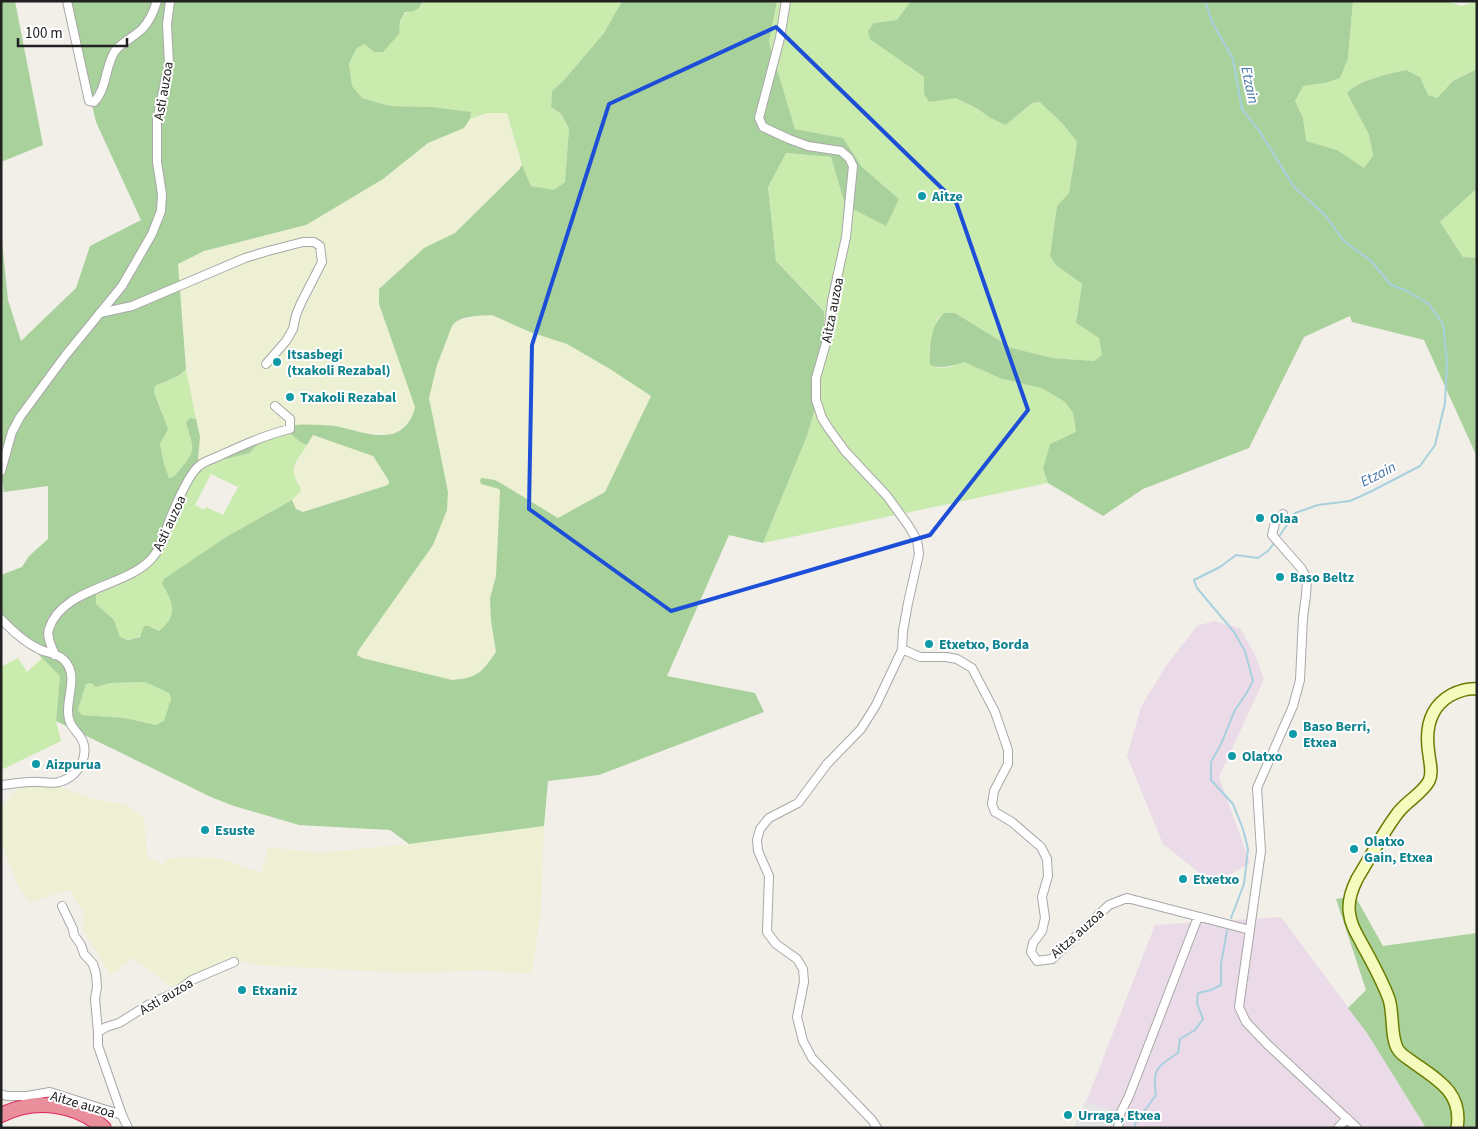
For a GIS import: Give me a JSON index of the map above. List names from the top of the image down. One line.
{"streets":{"street":["Asti auzoa","Aitza auzoa","Aitze auzoa"]},"water":["Etzain"],"places":["Aitze","Itsasbegi (txakoli Rezabal)","Txakoli Rezabal","Olaa","Baso Beltz","Etxetxo, Borda","Baso Berri, Etxea","Olatxo","Aizpurua","Esuste","Olatxo Gain, Etxea","Etxetxo","Etxaniz","Urraga, Etxea"],"scale_bar":"100 m"}
